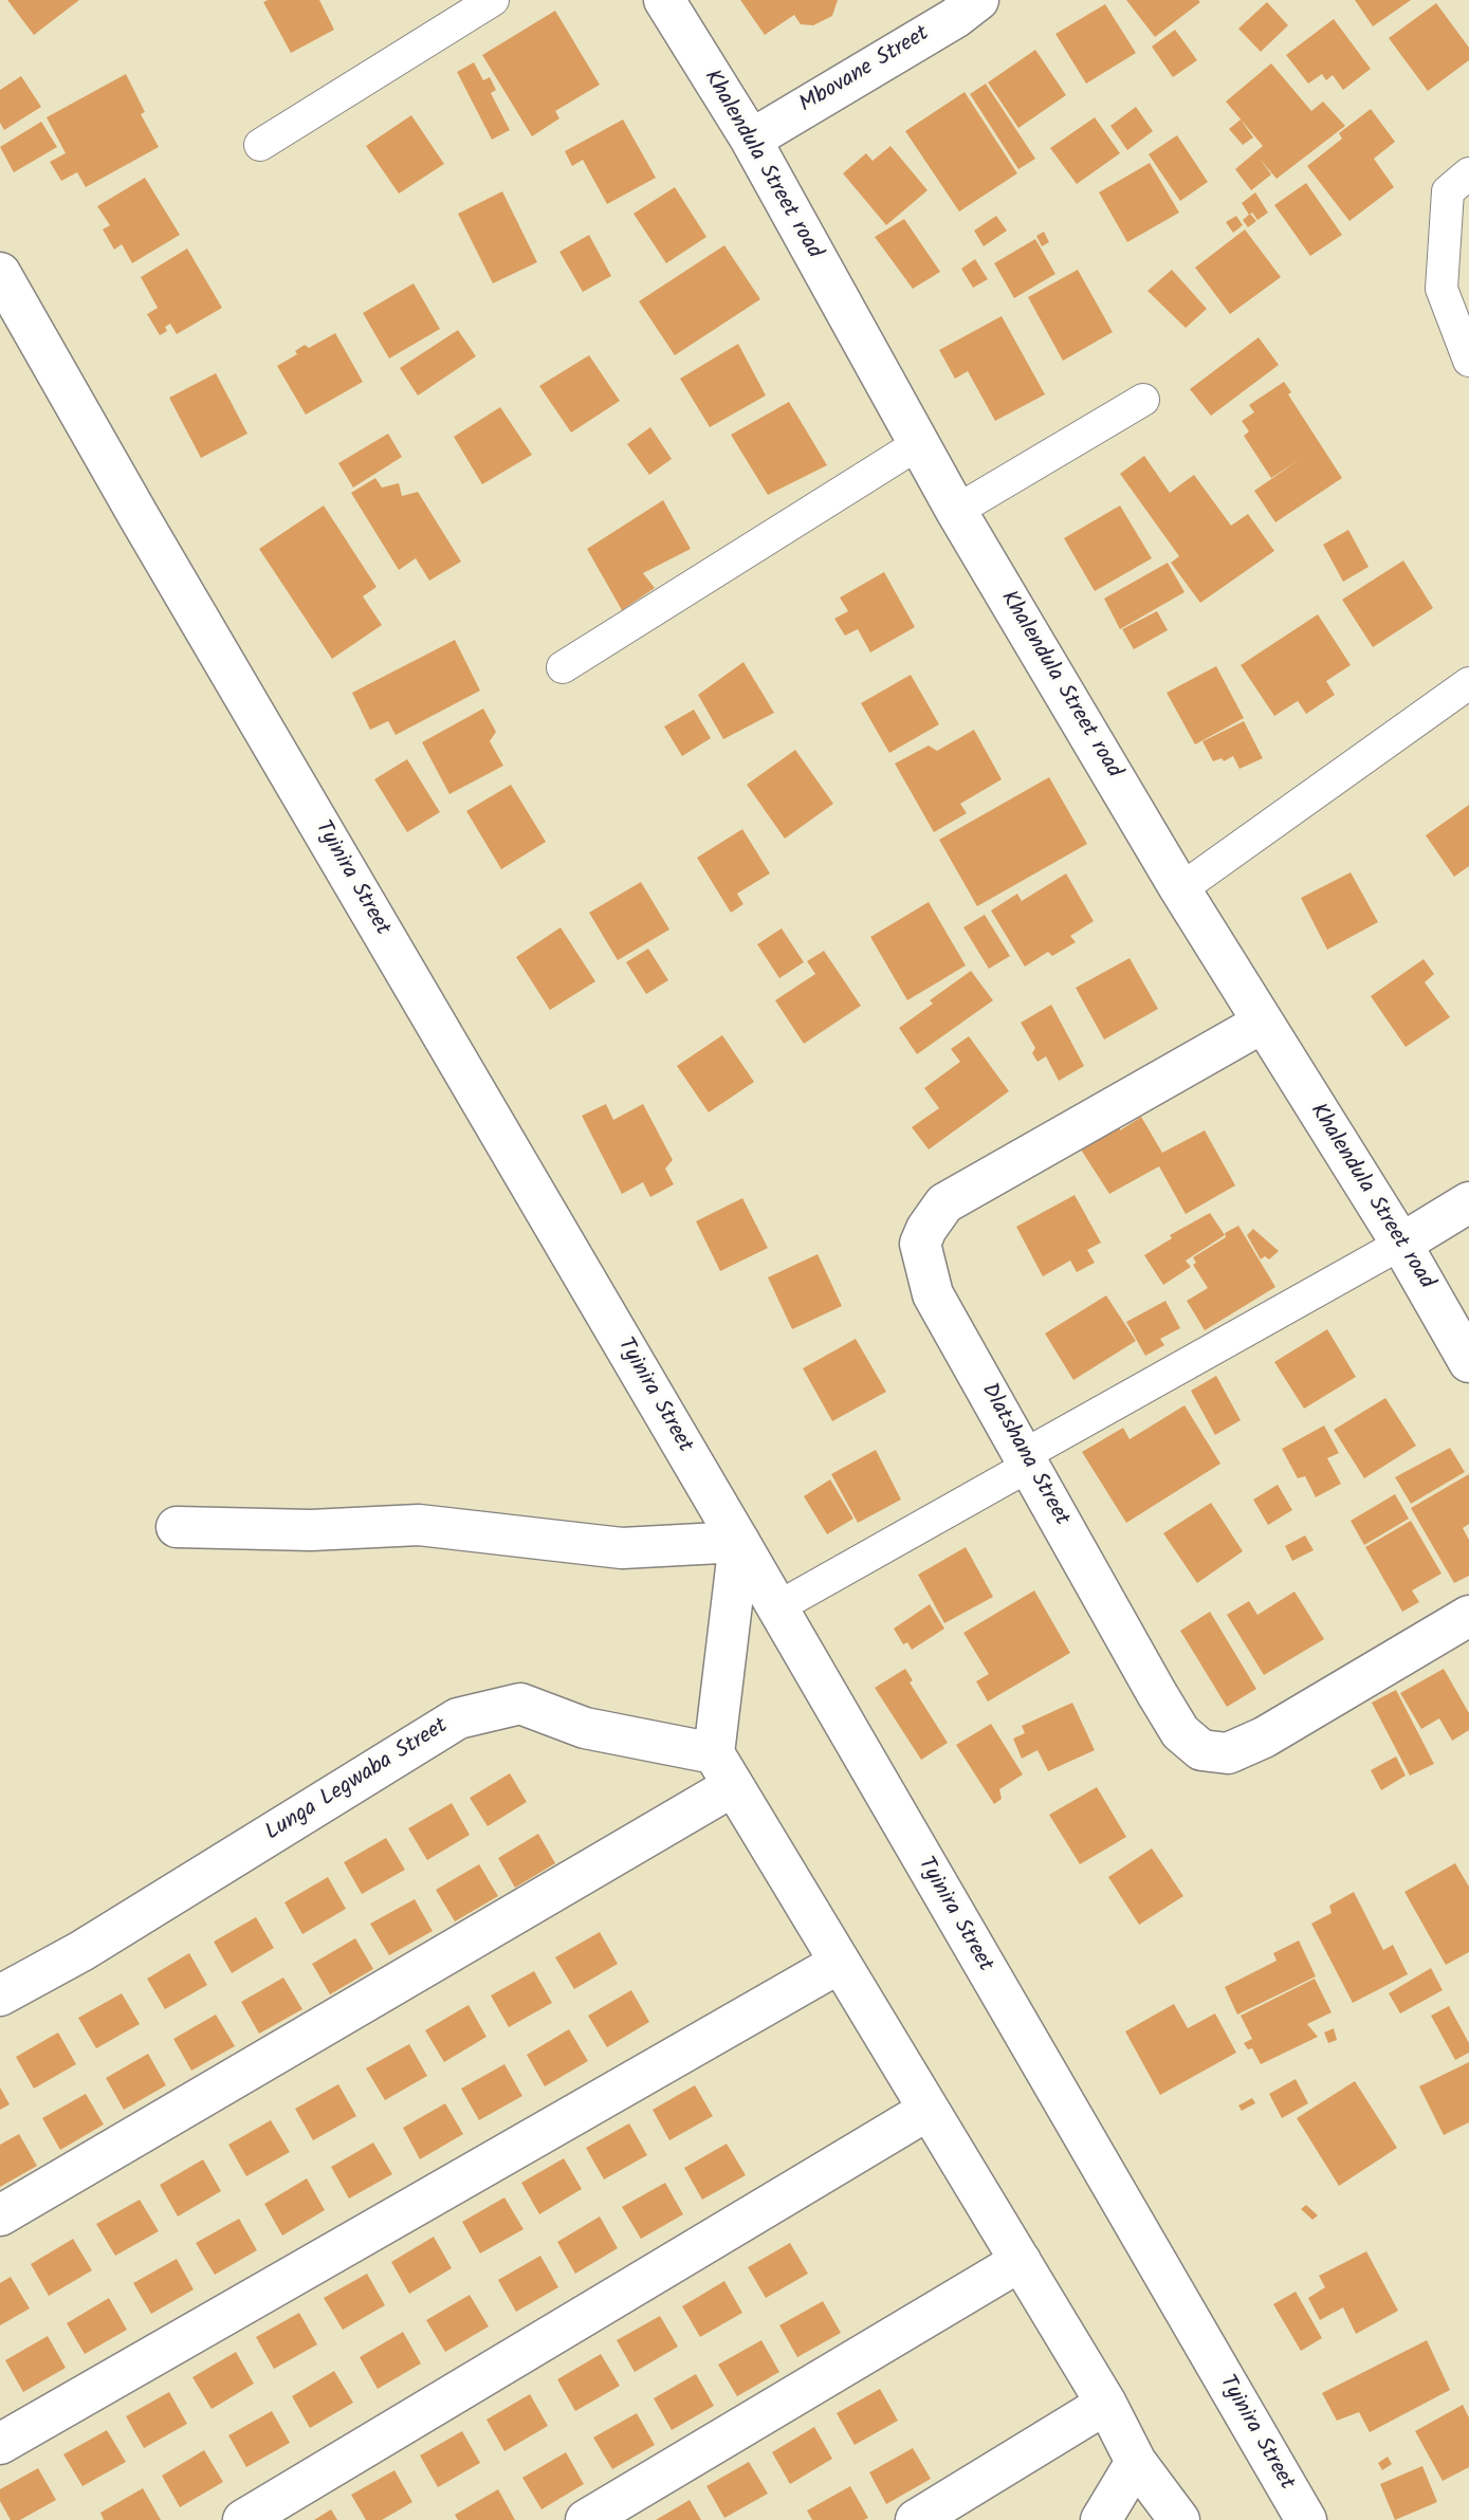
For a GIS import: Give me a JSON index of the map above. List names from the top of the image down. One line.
{"streets":{"street":["Mbovane Street","Khalendula Street road","Tyinira Street","Dlatshana Street","Lunga Legwaba Street"]},"crossings":[["Mbovane Street","Khalendula Street road"],["Khalendula Street road","Dlatshana Street"]]}
